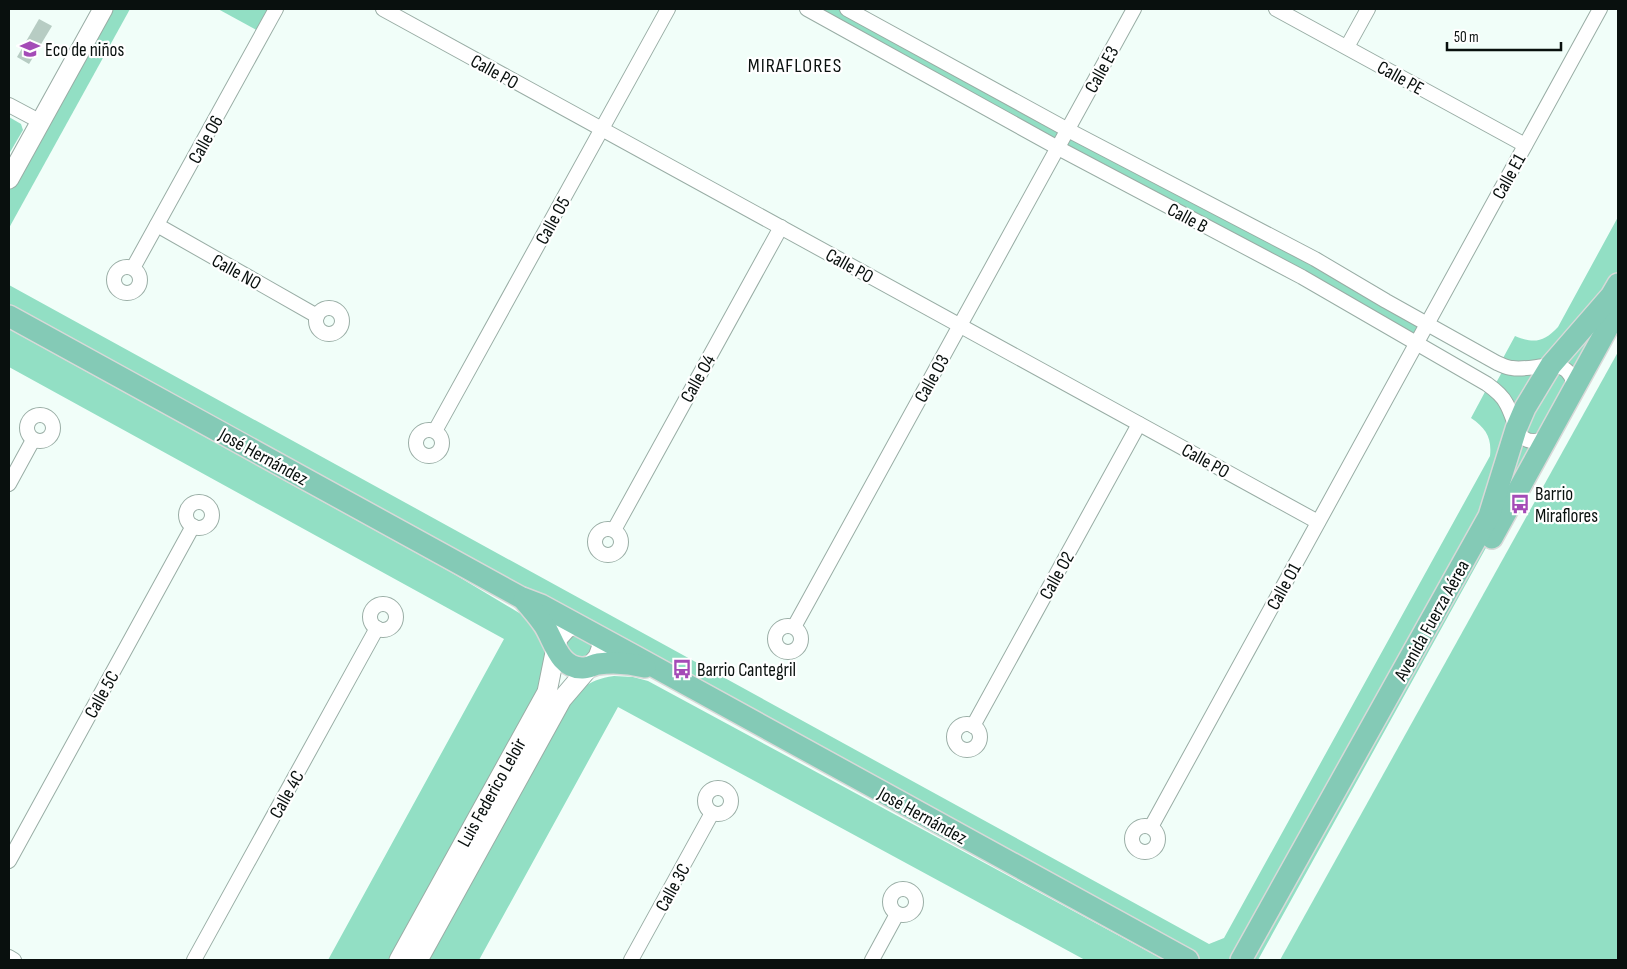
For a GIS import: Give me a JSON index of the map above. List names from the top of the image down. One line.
{"streets":{"main road":["José Hernández","Avenida Fuerza Aérea"],"street":["Calle E3","Calle PO","Calle PE","Calle O6","Calle E1","Calle B","Calle O5","Calle NO","Calle O4","Calle O3","Calle O2","Calle O1","Calle 5C","Luis Federico Leloir","Calle 4C","Calle 3C"]},"crossings":[["Calle E3","Calle B"],["Calle E3","Calle O3"],["Calle PO","Calle O5"],["Calle PO","Calle O4"],["Calle PO","Calle O3"],["Calle PO","Calle O2"],["Calle PO","Calle O1"],["Calle PE","Calle E1"],["Calle O6","Calle NO"],["Calle E1","Calle B"],["Calle E1","Calle O1"],["Calle B","Calle O3"],["Calle B","Calle O1"],["Calle B","Avenida Fuerza Aérea"],["José Hernández","Luis Federico Leloir"]],"districts":["MIRAFLORES"],"places":{"school or university":["Eco de niños"],"bus stop":["Barrio Miraflores","Barrio Cantegril"]},"scale_bar":"50 m"}
